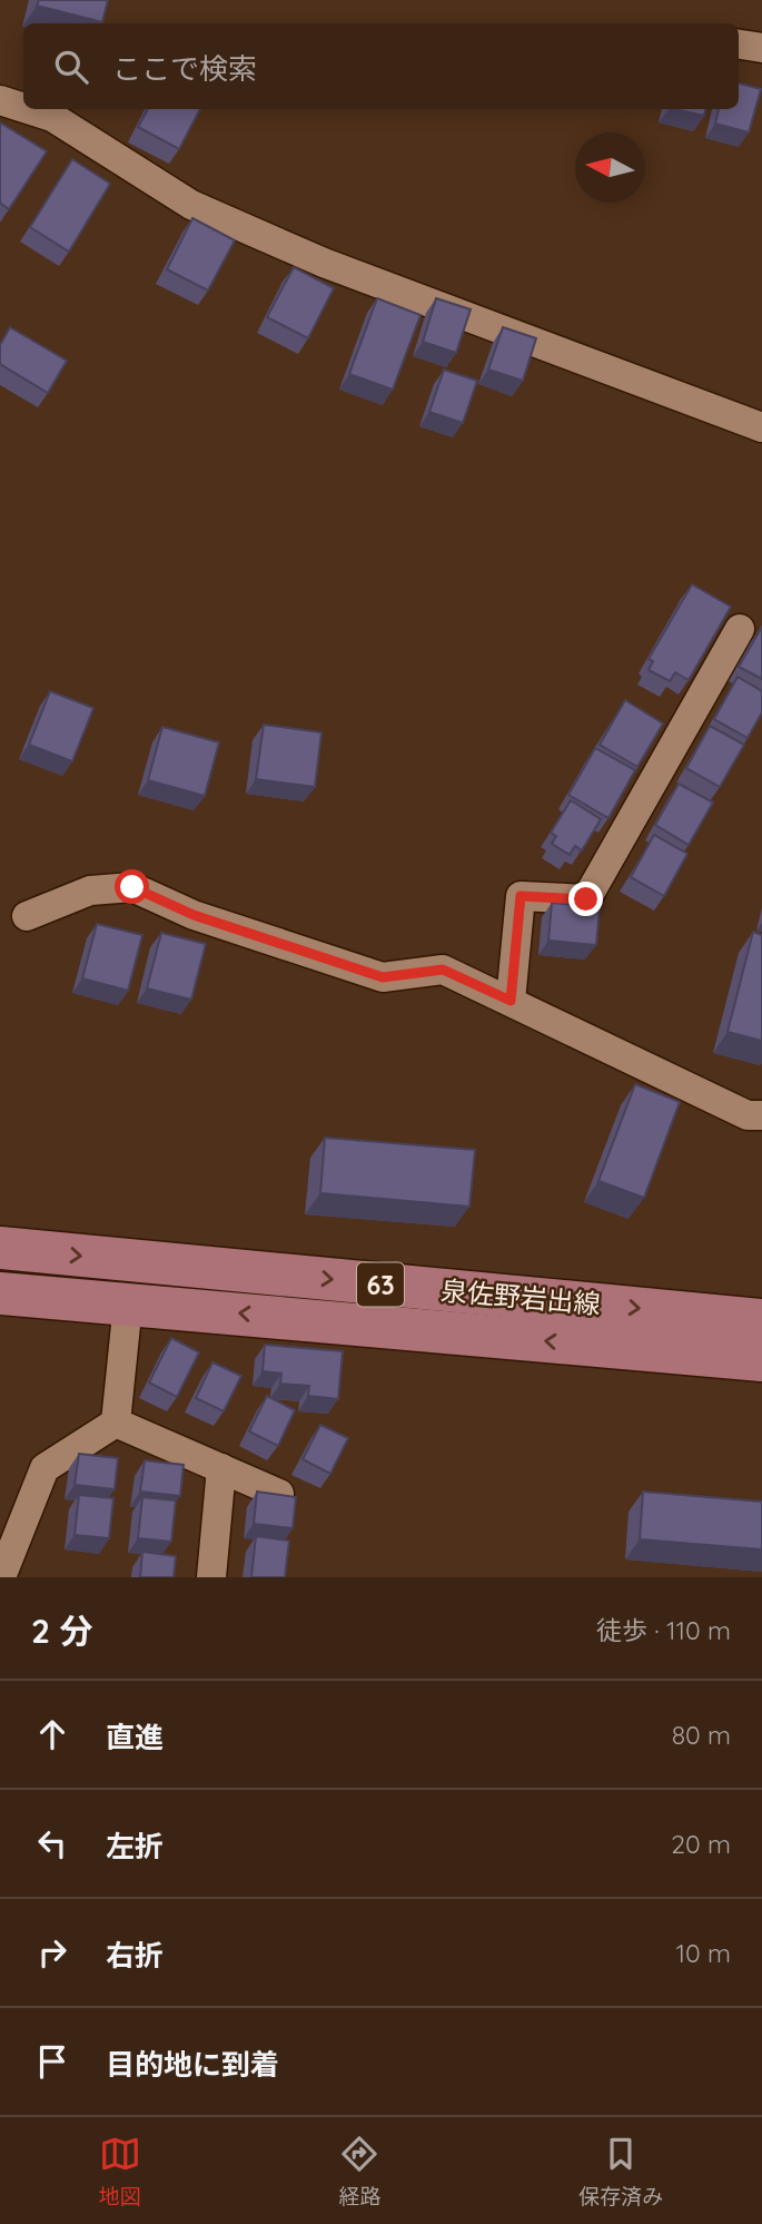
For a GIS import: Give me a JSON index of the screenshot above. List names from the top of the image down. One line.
{"streets":{"main road":["63","泉佐野岩出線"]},"north":"left","page":{"search":"ここで検索","heading":["2 分","徒歩 · 110 m"],"list":[["直進","80 m"],["左折","20 m"],["右折","10 m"],"目的地に到着"],"nav":["地図","経路","保存済み"]}}
